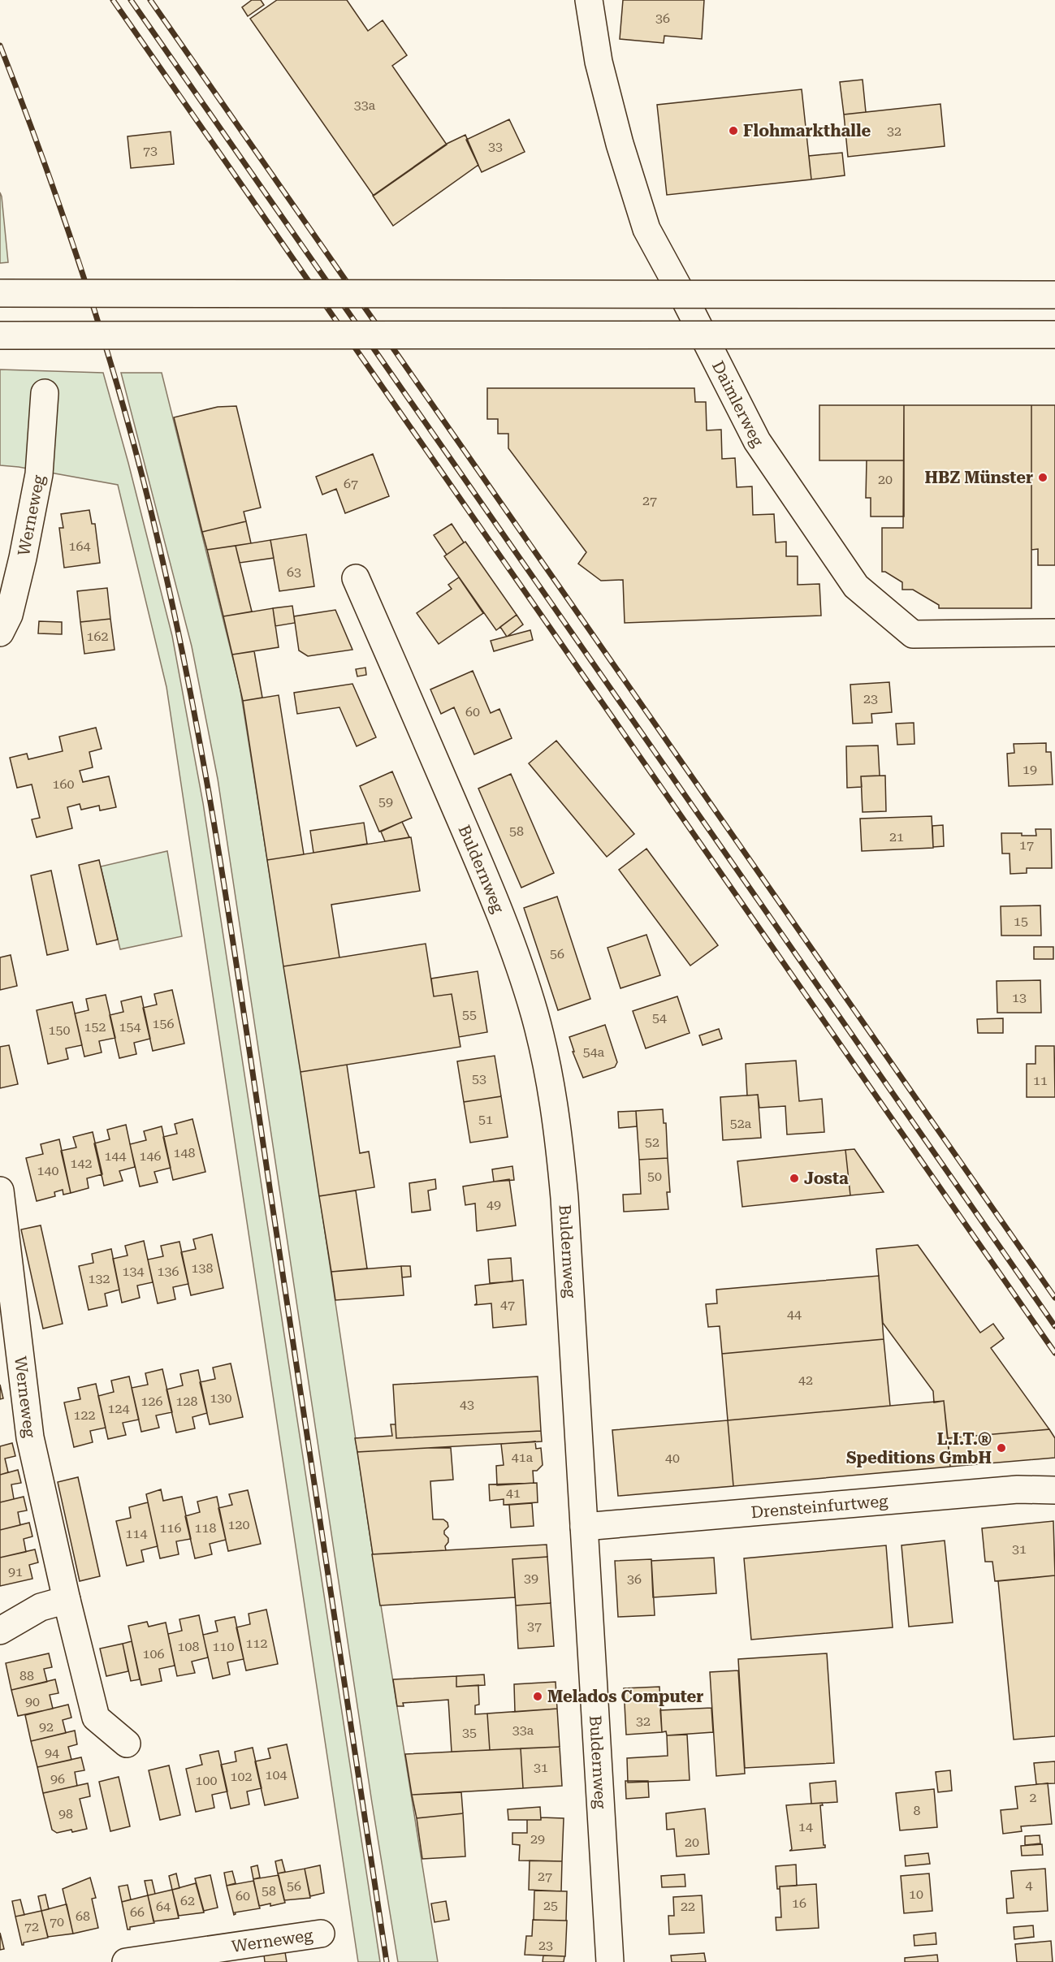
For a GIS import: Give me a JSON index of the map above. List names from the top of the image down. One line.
{"streets":{"main road":["Daimlerweg","Werneweg","Buldernweg","Drensteinfurtweg"]},"crossings":[["Buldernweg","Drensteinfurtweg"]],"places":["Flohmarkthalle","HBZ Münster","Josta","L.I.T.® Speditions GmbH","Melados Computer"],"house_numbers":["36","33a","32","33","73","20","67","27","164","63","162","23","60","19","160","59","58","21","17","15","56","13","55","54","156","152","154","150","54a","53","11","51","52a","52","148","144","146","142","140","50","49","138","134","136","132","47","44","42","130","126","128","43","124","122","41a","40","41","120","116","118","114","31","91","39","36","37","112","108","110","106","88","90","32","92","33a","35","94","31","104","102","96","100","2","8","98","14","29","20","27","4","56","58","10","60","62","16","25","64","22","66","68","70","72","23"]}
